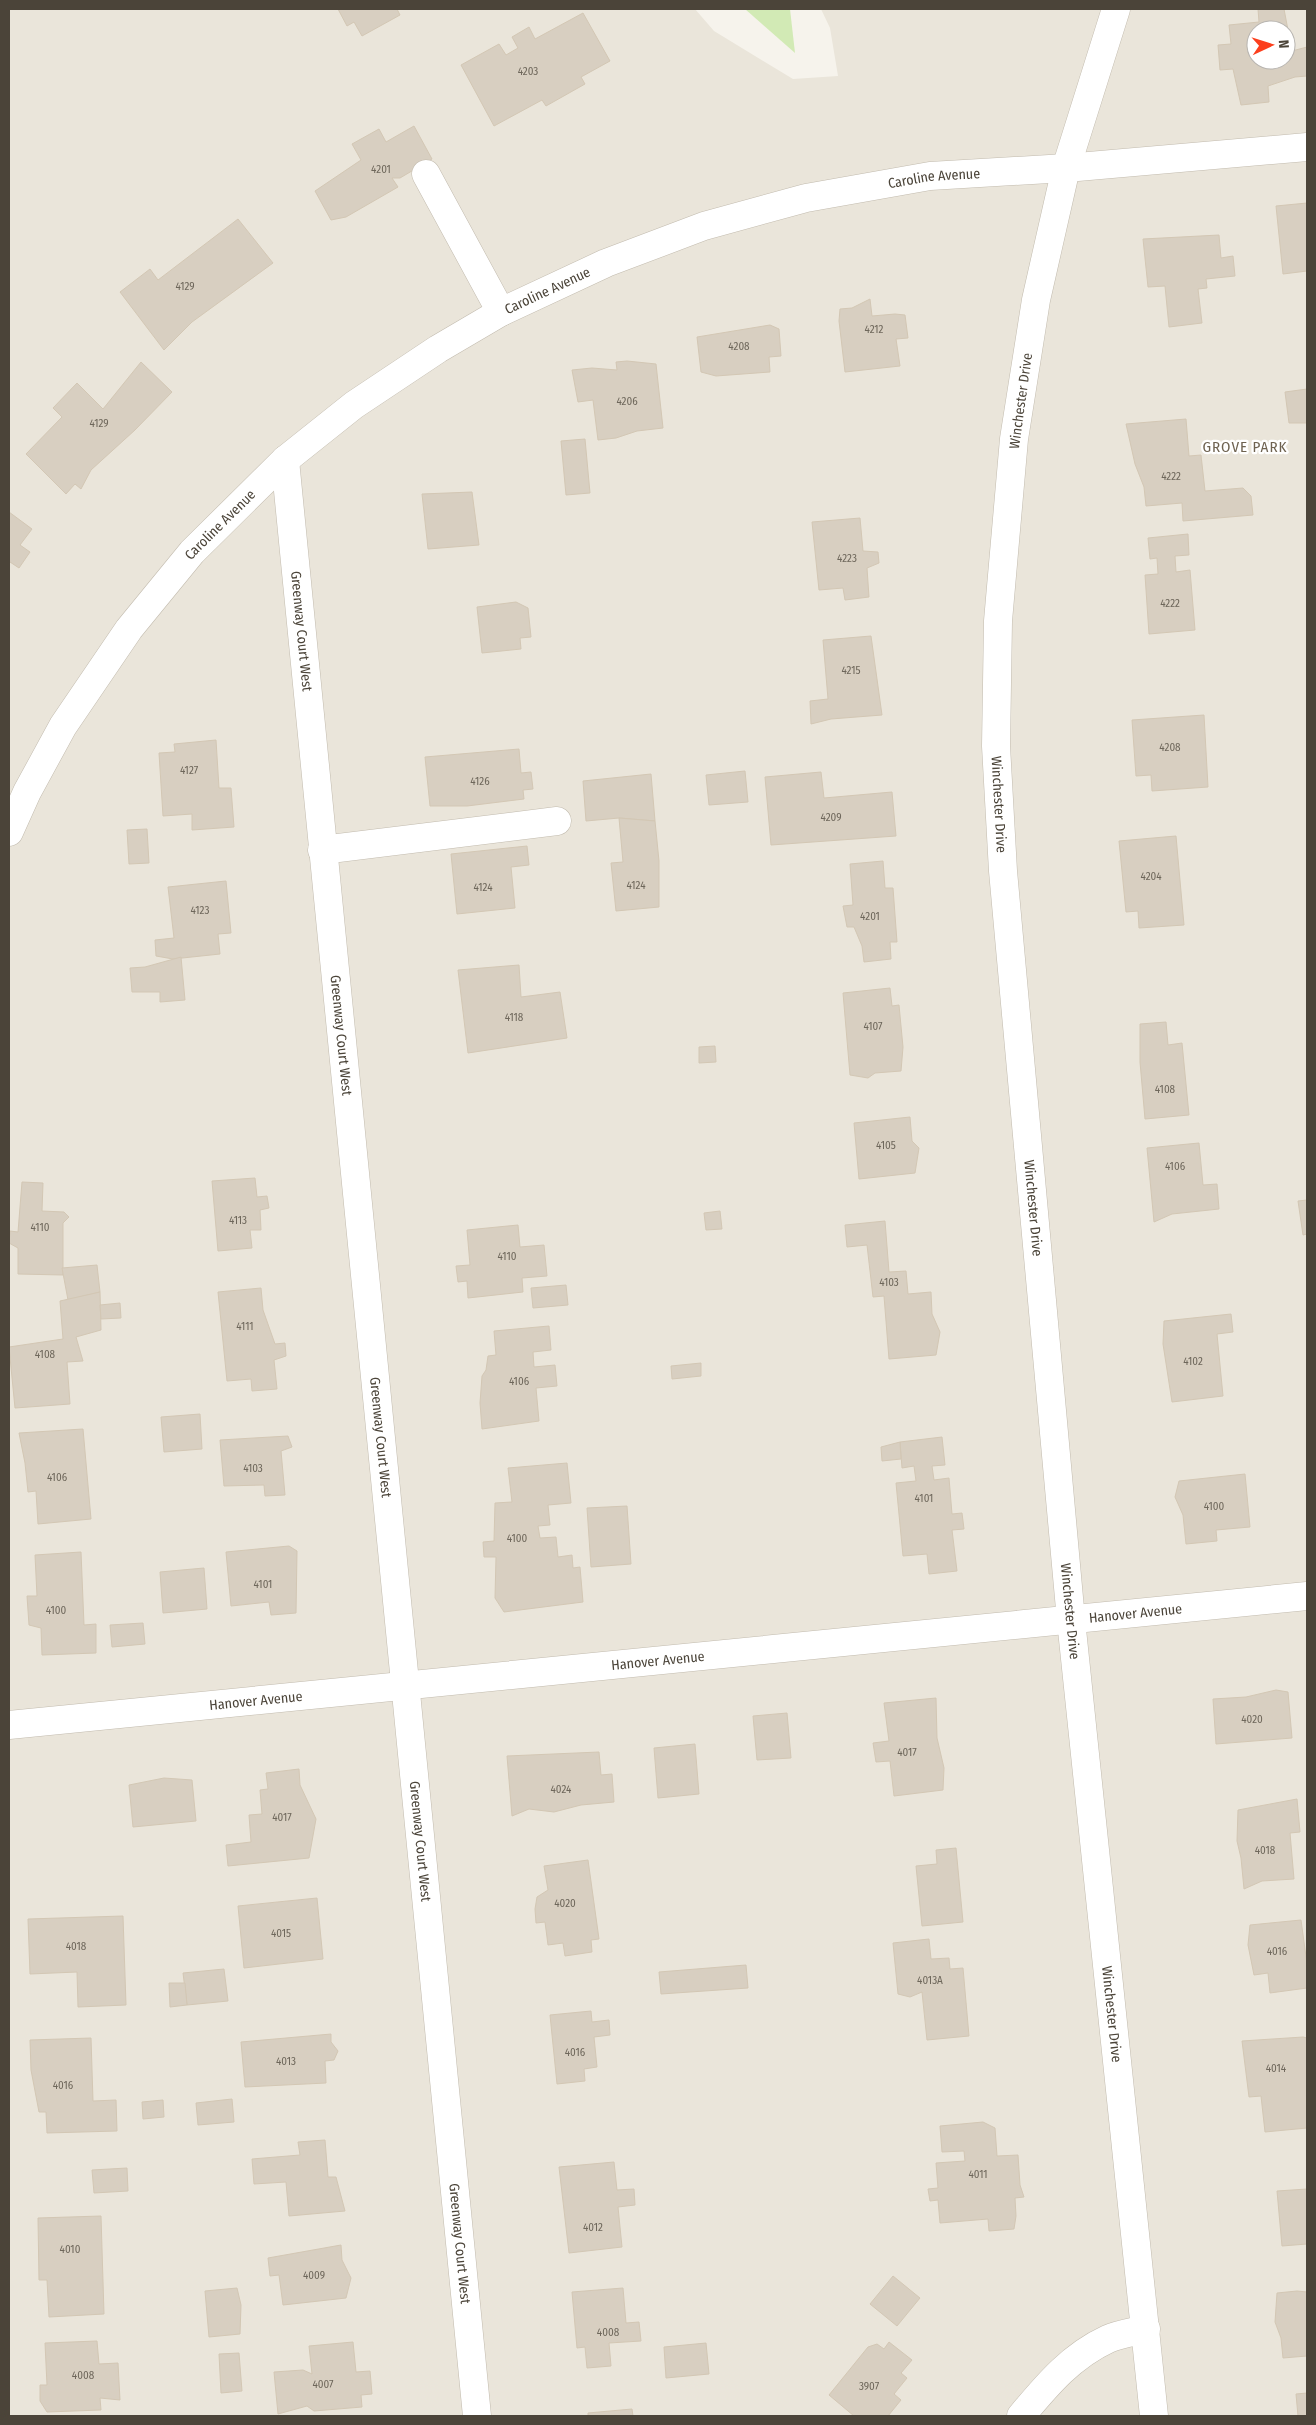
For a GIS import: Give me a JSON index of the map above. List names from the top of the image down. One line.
{"streets":{"street":["Caroline Avenue","Winchester Drive","Greenway Court West","Hanover Avenue"]},"crossings":[["Caroline Avenue","Winchester Drive"],["Caroline Avenue","Greenway Court West"],["Winchester Drive","Hanover Avenue"],["Greenway Court West","Hanover Avenue"]],"districts":["GROVE PARK"],"house_numbers":["4203","4201","4129","4212","4208","4206","4129","4222","4223","4222","4215","4208","4127","4126","4209","4204","4124","4124","4123","4201","4118","4107","4108","4105","4106","4113","4110","4110","4103","4111","4108","4102","4106","4103","4106","4101","4100","4100","4101","4100","4020","4017","4024","4017","4018","4020","4015","4018","4016","4013A","4016","4013","4014","4016","4011","4012","4010","4009","4008","4008","4007","3907"],"north":"right"}
